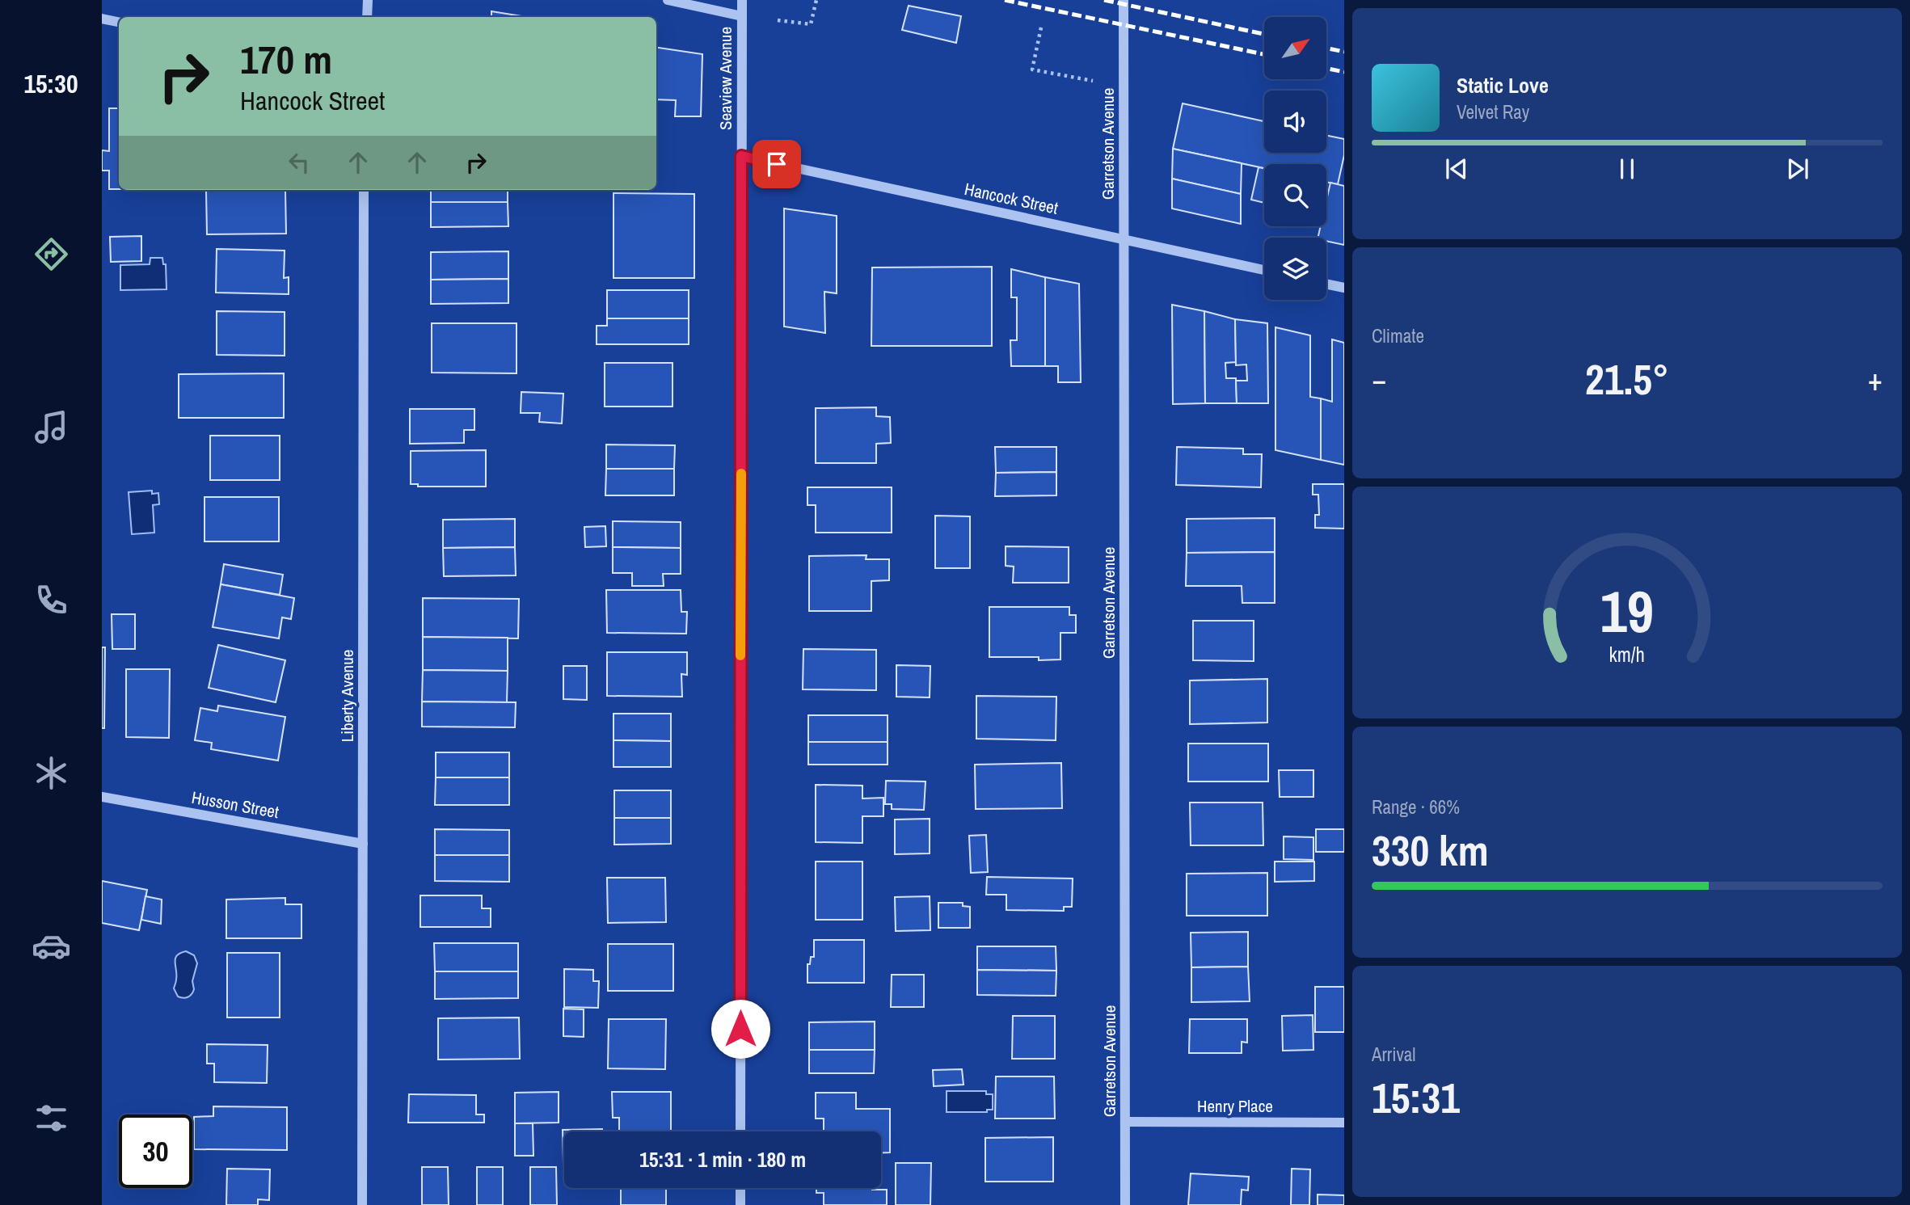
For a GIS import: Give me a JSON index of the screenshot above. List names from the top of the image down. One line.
{"streets":{"street":["Seaview Avenue","Garretson Avenue","Hancock Street","Liberty Avenue","Husson Street","Henry Place"]},"crossings":[["Seaview Avenue","Hancock Street"],["Garretson Avenue","Hancock Street"],["Garretson Avenue","Henry Place"],["Liberty Avenue","Husson Street"]],"north":"top right","page":{"tabs":"15:30","turn":["170 m","Hancock Street"],"song":["Static Love","Velvet Ray"],"tile":["Climate",["Range · 66%","330 km"],["Arrival","15:31"]],"heat":["−","21.5°","+"],"limit":"30","trip":"15:31 · 1 min · 180 m","gauge":["19","km/h"]}}
